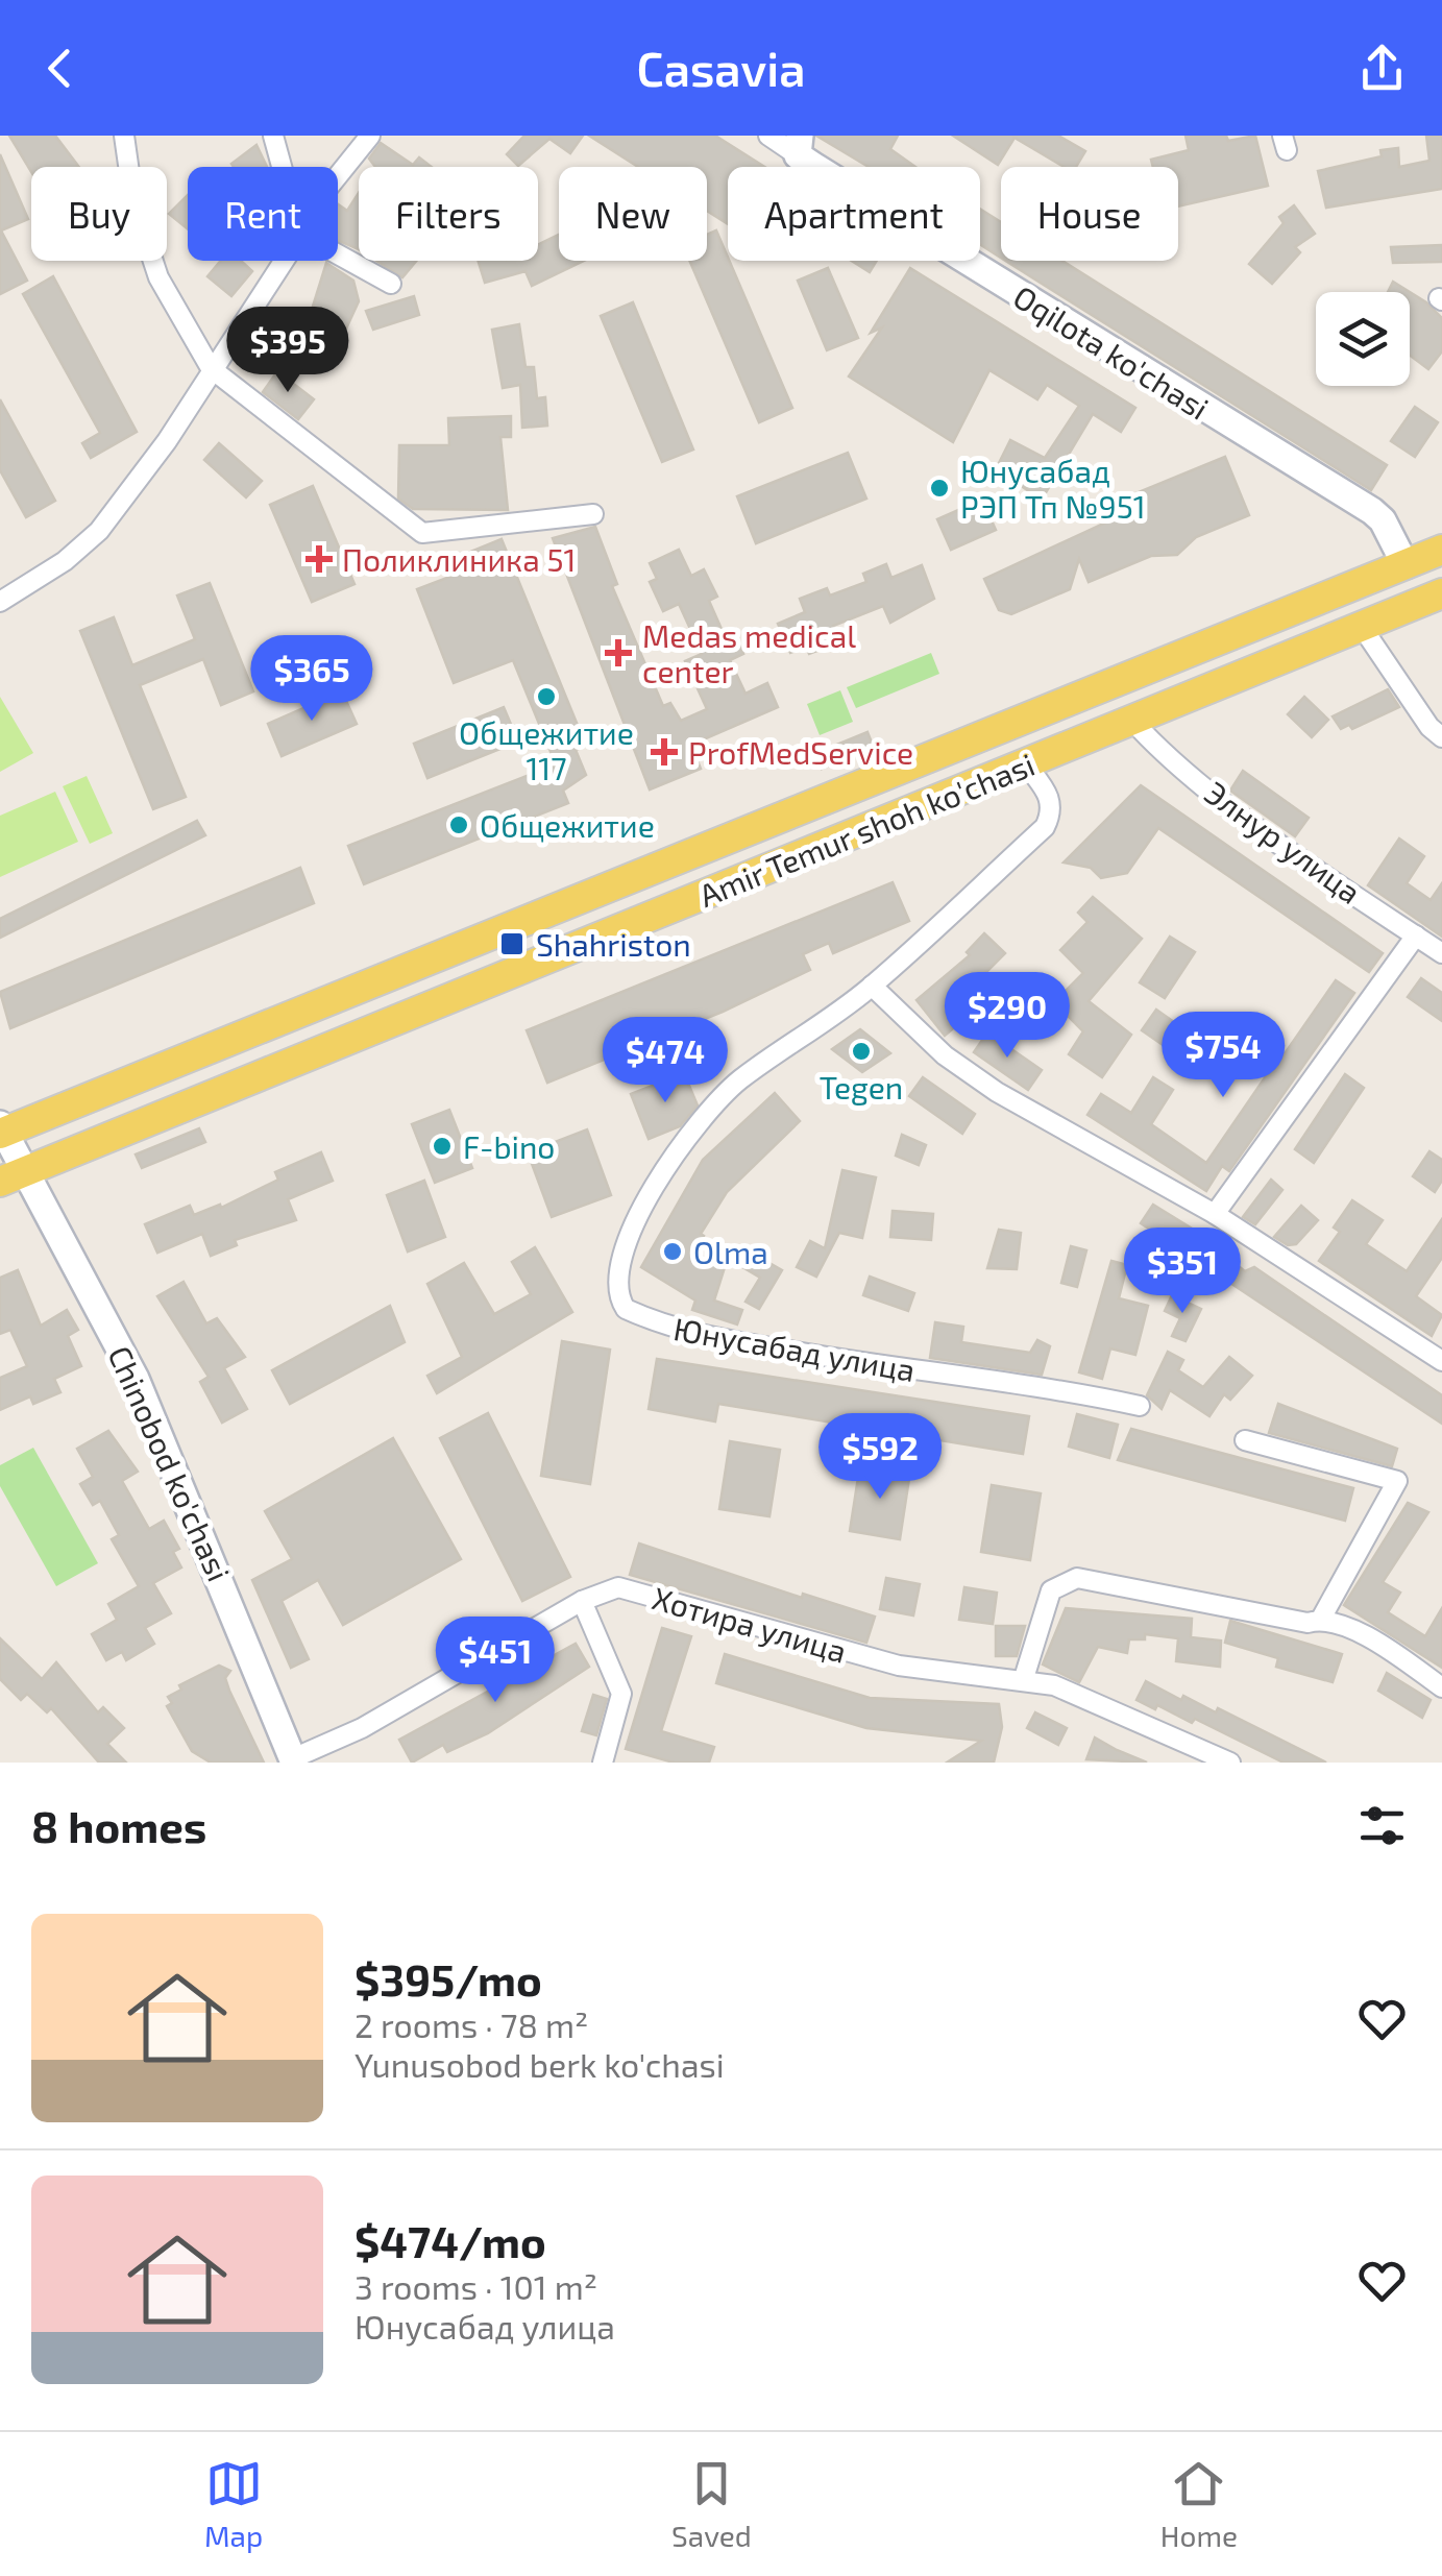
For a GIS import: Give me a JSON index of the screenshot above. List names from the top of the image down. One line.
{"streets":{"main road":["Amir Temur shoh ko'chasi"],"street":["Oqilota ko'chasi","Элнур улица","Юнусабад улица","Chinobod ko'chasi","Хотира улица"]},"crossings":[["Oqilota ko'chasi","Amir Temur shoh ko'chasi"],["Amir Temur shoh ko'chasi","Элнур улица"],["Amir Temur shoh ko'chasi","Юнусабад улица"],["Amir Temur shoh ko'chasi","Chinobod ko'chasi"],["Chinobod ko'chasi","Хотира улица"]],"places":{"other":["Юнусабад РЭП Тп №951","Общежитие 117","Общежитие","Tegen","F-bino","Olma"],"health":["Поликлиника 51","Medas medical center","ProfMedService"],"transit":["Shahriston"]},"page":{"header":"Casavia","chip":["Buy","Rent","Filters","New","Apartment","House"],"price":["$395","$365","$290","$754","$474","$351","$592","$451"],"heading":"8 homes","list":[{"name":"$395/mo","note":"2 rooms · 78 m² · Yunusobod berk ko'chasi"},{"name":"$474/mo","note":"3 rooms · 101 m² · Юнусабад улица"}],"tabs":["Map","Saved","Home"]}}
